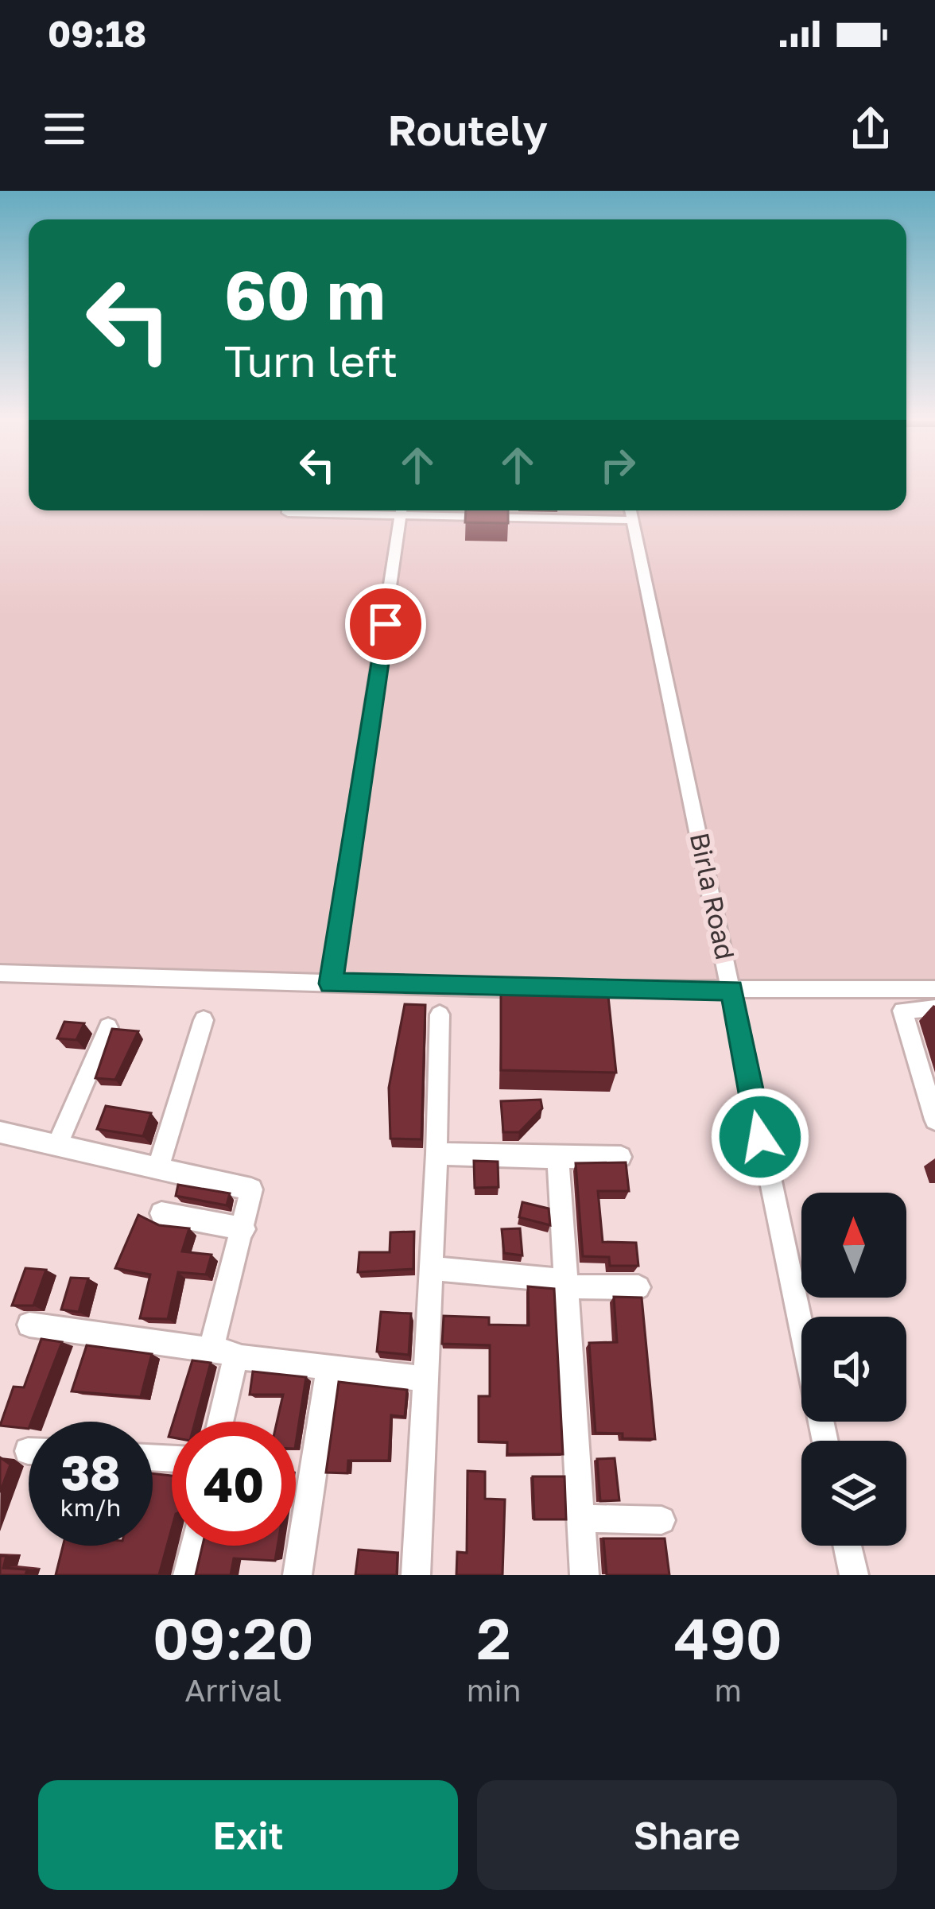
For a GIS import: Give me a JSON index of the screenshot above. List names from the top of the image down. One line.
{"streets":{"street":["Birla Road"]},"north":"top","page":{"status":"09:18","header":"Routely","turn":["60 m","Turn left"],"speed":"38 km/h","limit":"40","eta":["09:20","Arrival","2","min","490","m"],"buttons":["Exit","Share"]}}
